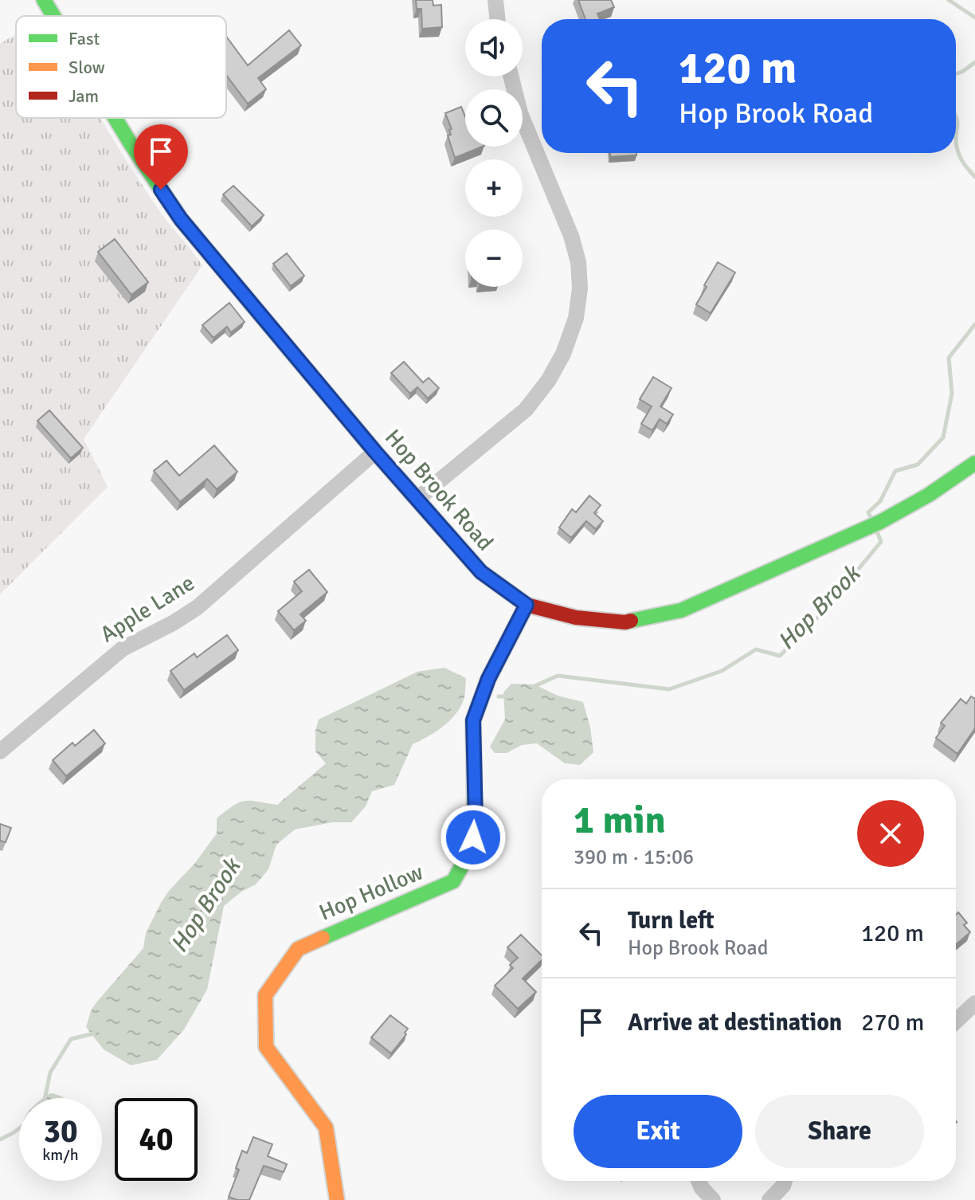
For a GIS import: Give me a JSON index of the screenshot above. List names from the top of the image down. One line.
{"streets":{"street":["Hop Brook Road","Apple Lane","Hop Hollow"]},"crossings":[["Hop Brook Road","Apple Lane"],["Hop Brook Road","Hop Hollow"]],"water":["Hop Brook"],"legend":["Fast","Slow","Jam"],"page":{"map_buttons":["+","−"],"turn":["120 m","Hop Brook Road"],"heading":["1 min","390 m · 15:06"],"list":[{"name":"Turn left","note":"Hop Brook Road","value":"120 m"},{"name":"Arrive at destination","value":"270 m"}],"buttons":["Exit","Share"],"speed":"30 km/h","limit":"40"}}
